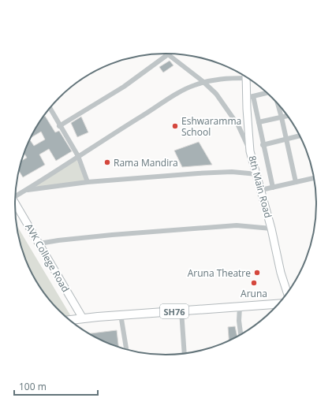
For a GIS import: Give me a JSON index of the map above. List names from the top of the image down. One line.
{"streets":{"main road":["SH76"],"street":["8th Main Road","AVK College Road"]},"crossings":[["AVK College Road","SH76"]],"places":["Eshwaramma School","Rama Mandira","Aruna Theatre","Aruna"],"scale_bar":"100 m"}
